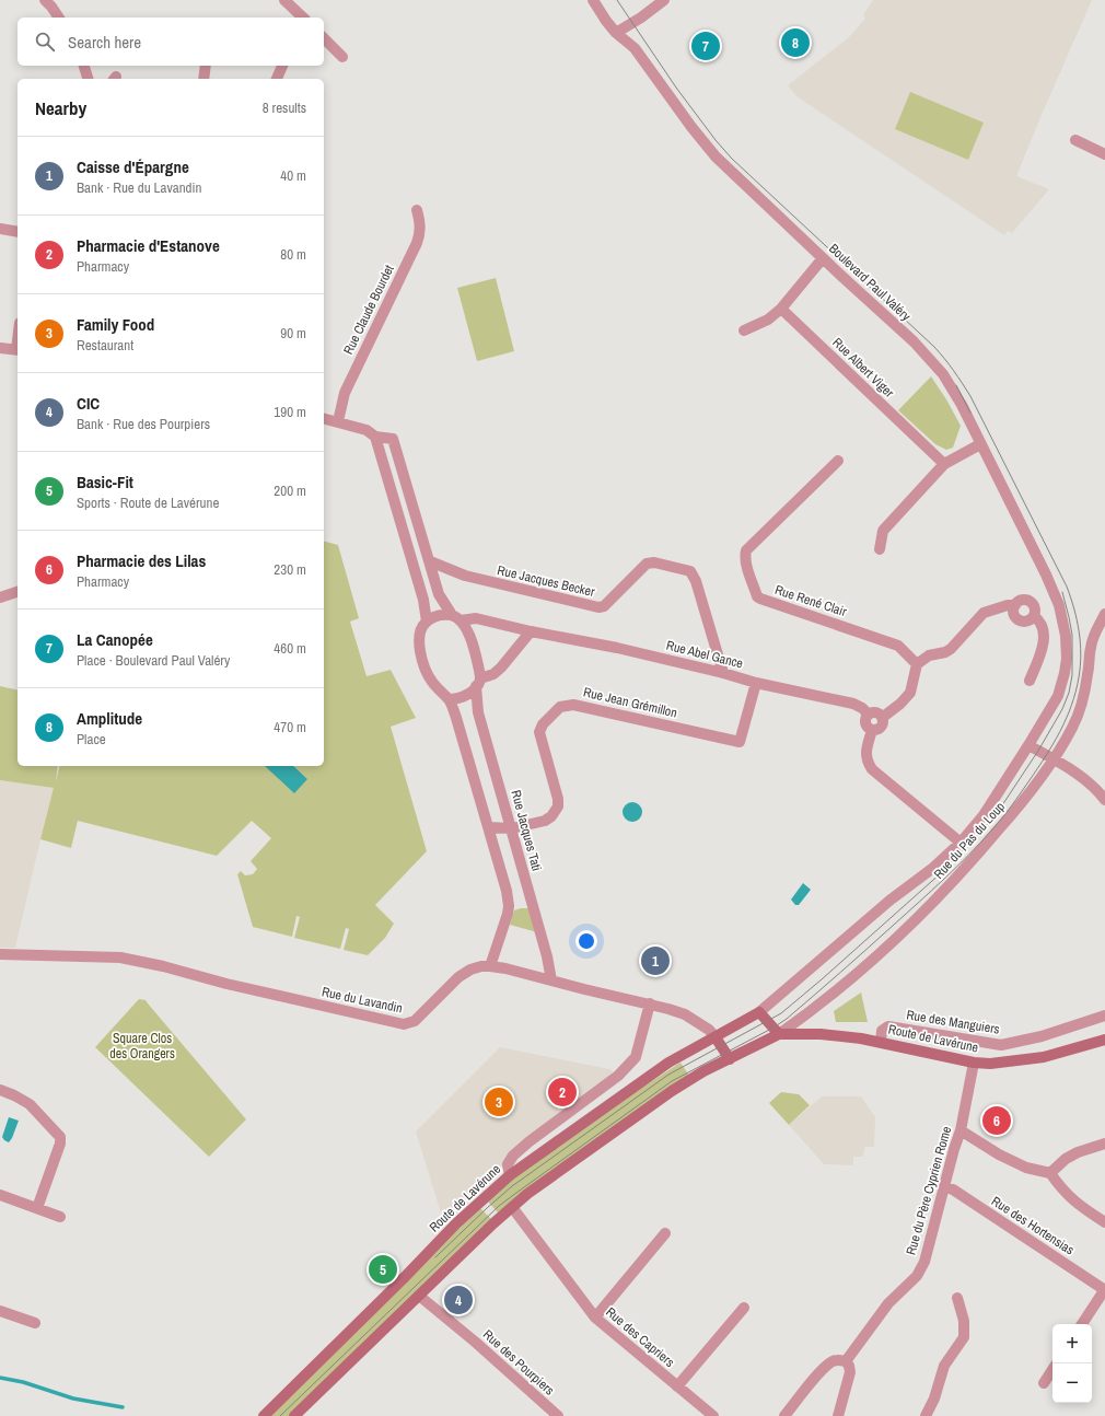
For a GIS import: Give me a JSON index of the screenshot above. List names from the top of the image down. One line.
{"streets":{"street":["Boulevard Paul Valéry","Rue Claude Bourdet","Rue Albert Viger","Rue Jacques Becker","Rue René Clair","Rue Abel Gance","Rue Jean Grémillon","Rue Jacques Tati","Rue du Pas du Loup","Rue du Lavandin","Rue des Manguiers","Route de Lavérune","Rue du Père Cyprien Rome","Rue des Hortensias","Rue des Capriers","Rue des Pourpiers"]},"crossings":[["Boulevard Paul Valéry","Rue du Pas du Loup"],["Rue Jacques Becker","Rue Abel Gance"],["Rue Abel Gance","Rue Jean Grémillon"],["Rue Abel Gance","Rue Jacques Tati"],["Rue Jean Grémillon","Rue Jacques Tati"],["Rue Jacques Tati","Rue du Lavandin"],["Rue du Pas du Loup","Route de Lavérune"],["Rue du Lavandin","Route de Lavérune"],["Rue des Manguiers","Route de Lavérune"],["Route de Lavérune","Rue du Père Cyprien Rome"],["Route de Lavérune","Rue des Capriers"],["Route de Lavérune","Rue des Pourpiers"],["Rue du Père Cyprien Rome","Rue des Hortensias"]],"parks":["Square Clos des Orangers"],"page":{"search":"Search here","pins":["8","7","1","2","3","6","5","4"],"heading":["Nearby","8 results"],"list":[{"mark":"1","name":"Caisse d'Épargne","note":"Bank · Rue du Lavandin","value":"40 m"},{"mark":"2","name":"Pharmacie d'Estanove","note":"Pharmacy","value":"80 m"},{"mark":"3","name":"Family Food","note":"Restaurant","value":"90 m"},{"mark":"4","name":"CIC","note":"Bank · Rue des Pourpiers","value":"190 m"},{"mark":"5","name":"Basic-Fit","note":"Sports · Route de Lavérune","value":"200 m"},{"mark":"6","name":"Pharmacie des Lilas","note":"Pharmacy","value":"230 m"},{"mark":"7","name":"La Canopée","note":"Place · Boulevard Paul Valéry","value":"460 m"},{"mark":"8","name":"Amplitude","note":"Place","value":"470 m"}],"map_buttons":["+","−"]}}
